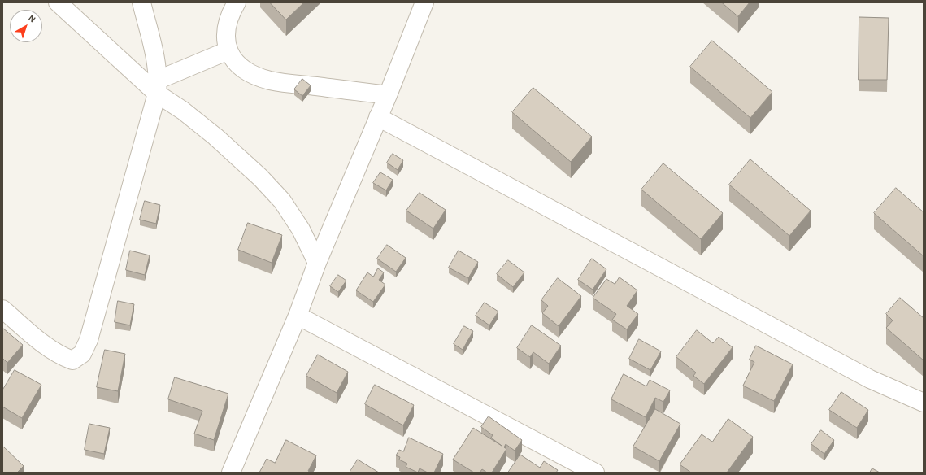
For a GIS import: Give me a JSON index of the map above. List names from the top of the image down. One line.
{"north":"top right"}
